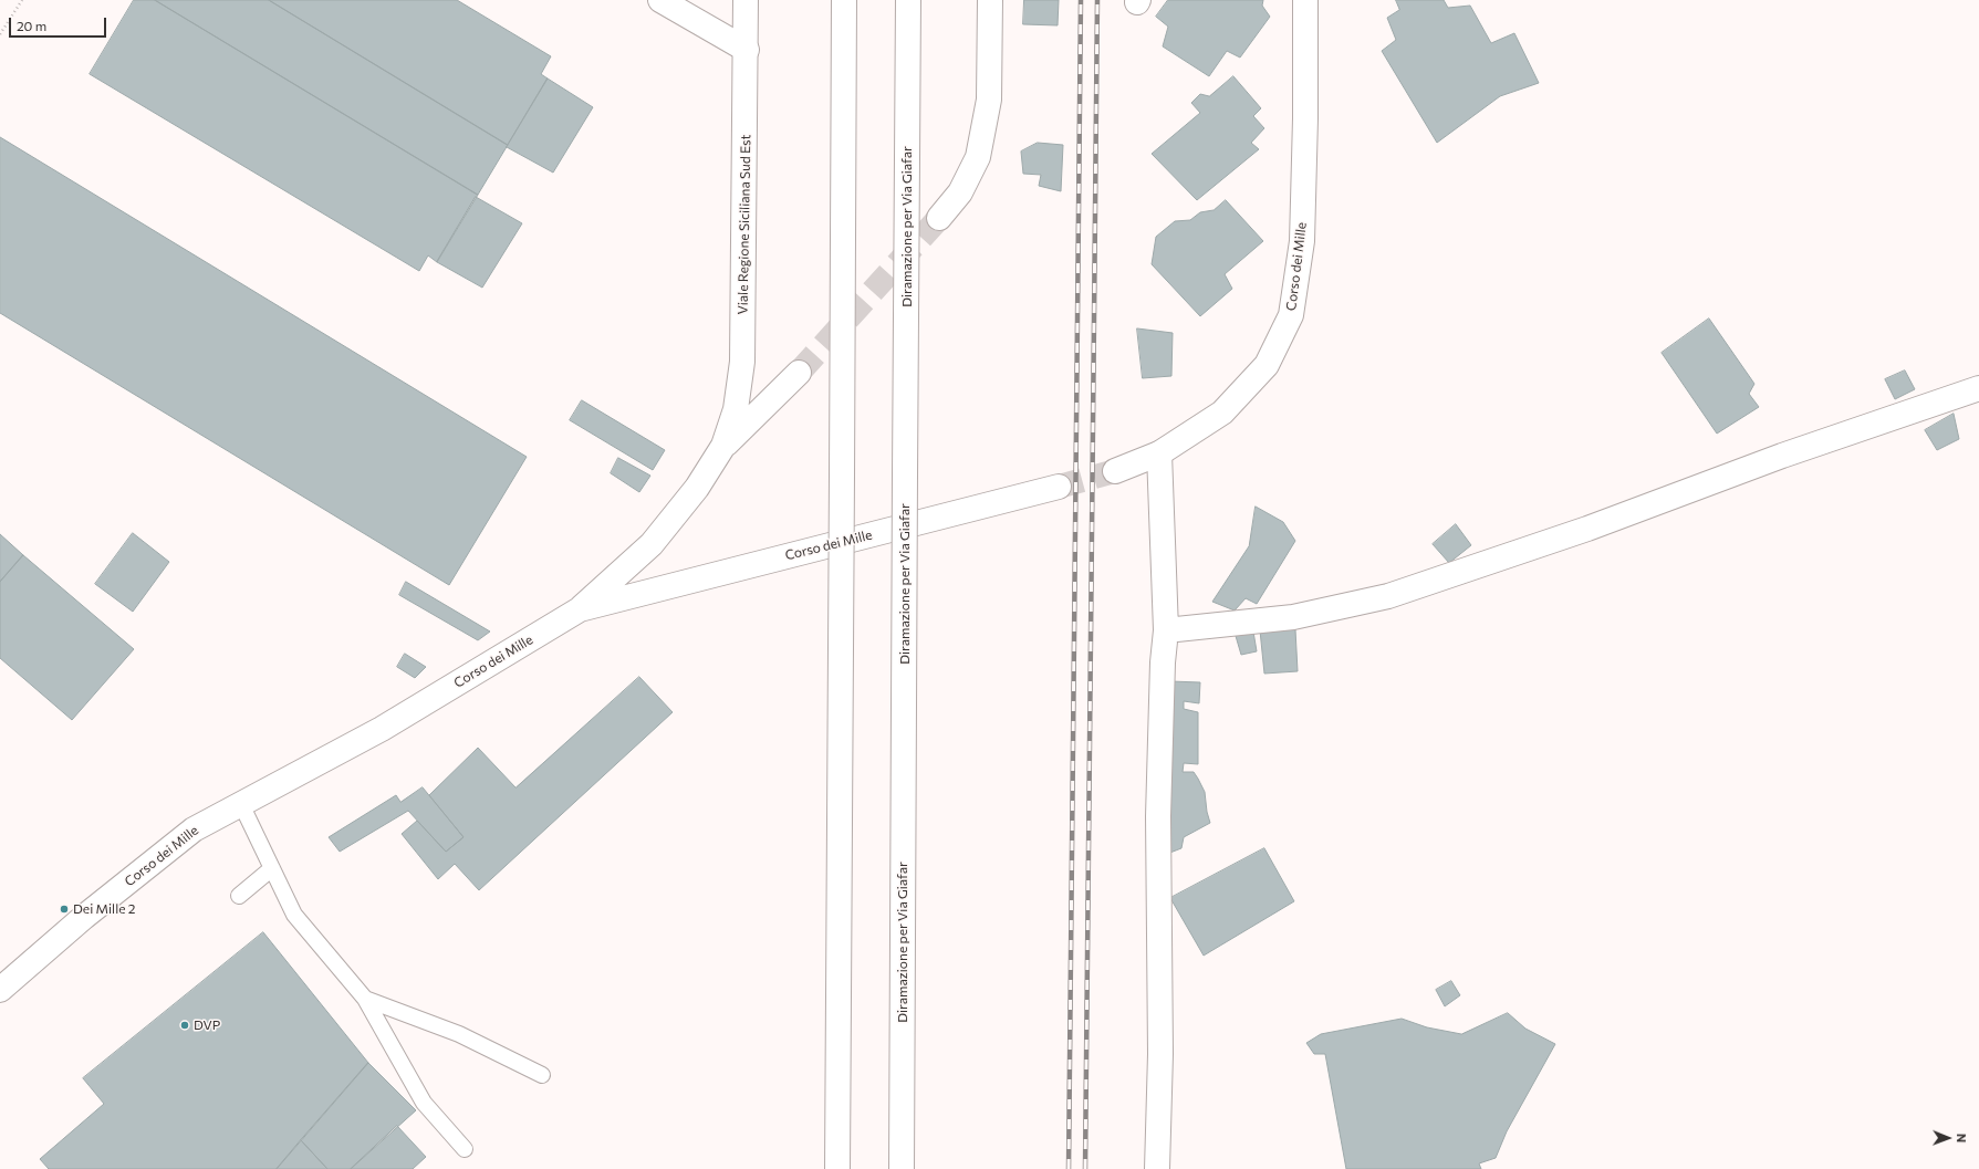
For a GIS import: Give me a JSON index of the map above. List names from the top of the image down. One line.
{"streets":{"main road":["Viale Regione Siciliana Sud Est","Diramazione per Via Giafar","Corso dei Mille"]},"crossings":[["Viale Regione Siciliana Sud Est","Corso dei Mille"]],"places":["Dei Mille 2","DVP"],"scale_bar":"20 m","north":"right"}
